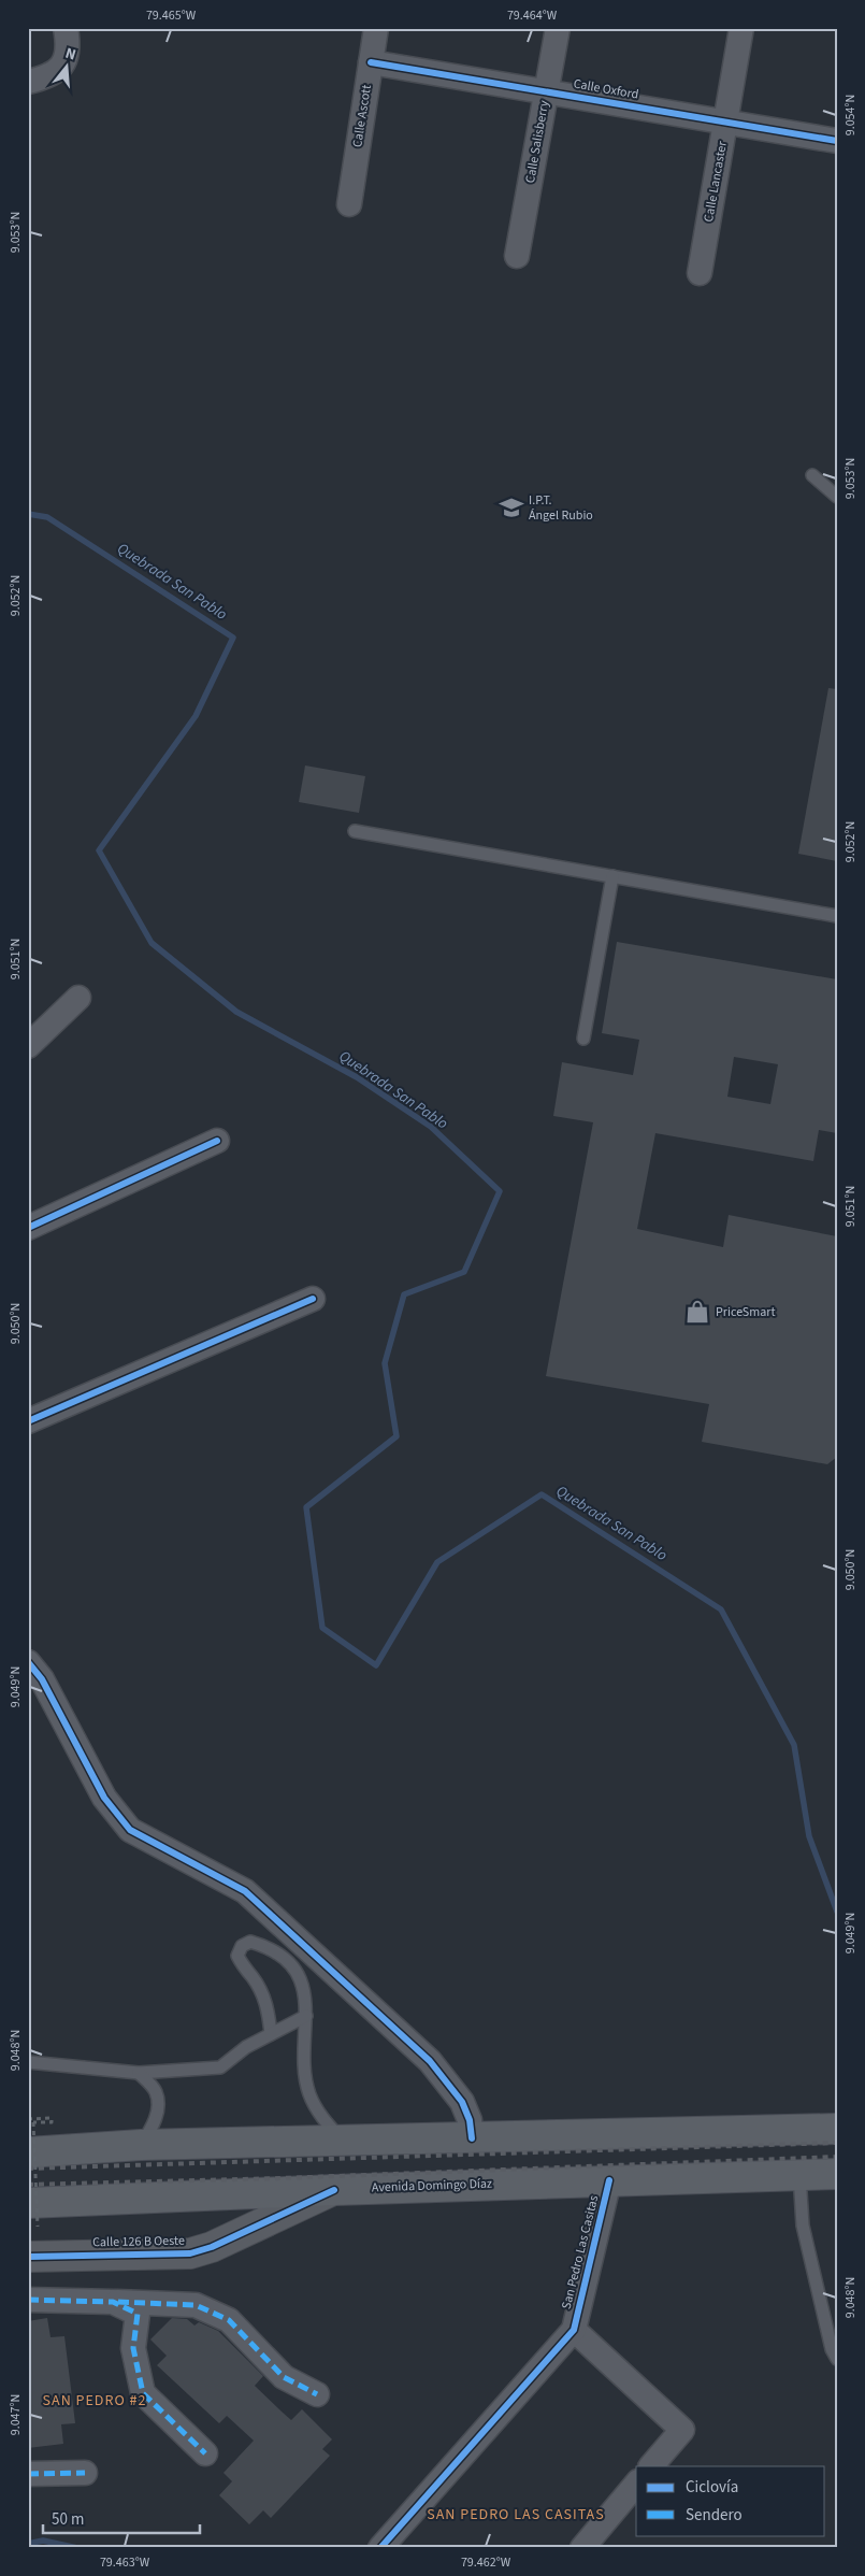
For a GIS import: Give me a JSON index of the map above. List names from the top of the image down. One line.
{"streets":{"main road":["Avenida Domingo Díaz"],"street":["Calle Oxford","Calle Ascott","Calle Salisberry","Calle Lancaster","Calle 126 B Oeste","San Pedro Las Casitas"]},"crossings":[["Calle Oxford","Calle Ascott"],["Calle Oxford","Calle Salisberry"],["Calle Oxford","Calle Lancaster"],["Avenida Domingo Díaz","Calle 126 B Oeste"],["Avenida Domingo Díaz","San Pedro Las Casitas"]],"districts":["SAN PEDRO #2","SAN PEDRO LAS CASITAS"],"water":["Quebrada San Pablo"],"places":{"school or university":["I.P.T. Ángel Rubio"],"shop":["PriceSmart"]},"legend":["Ciclovía","Sendero"],"scale_bar":"50 m","north":"top","coordinates":["79.465°W","79.464°W","9.054°N","9.053°N","9.052°N","9.051°N","9.050°N","9.049°N","9.048°N","9.047°N","79.463°W","79.462°W"]}
